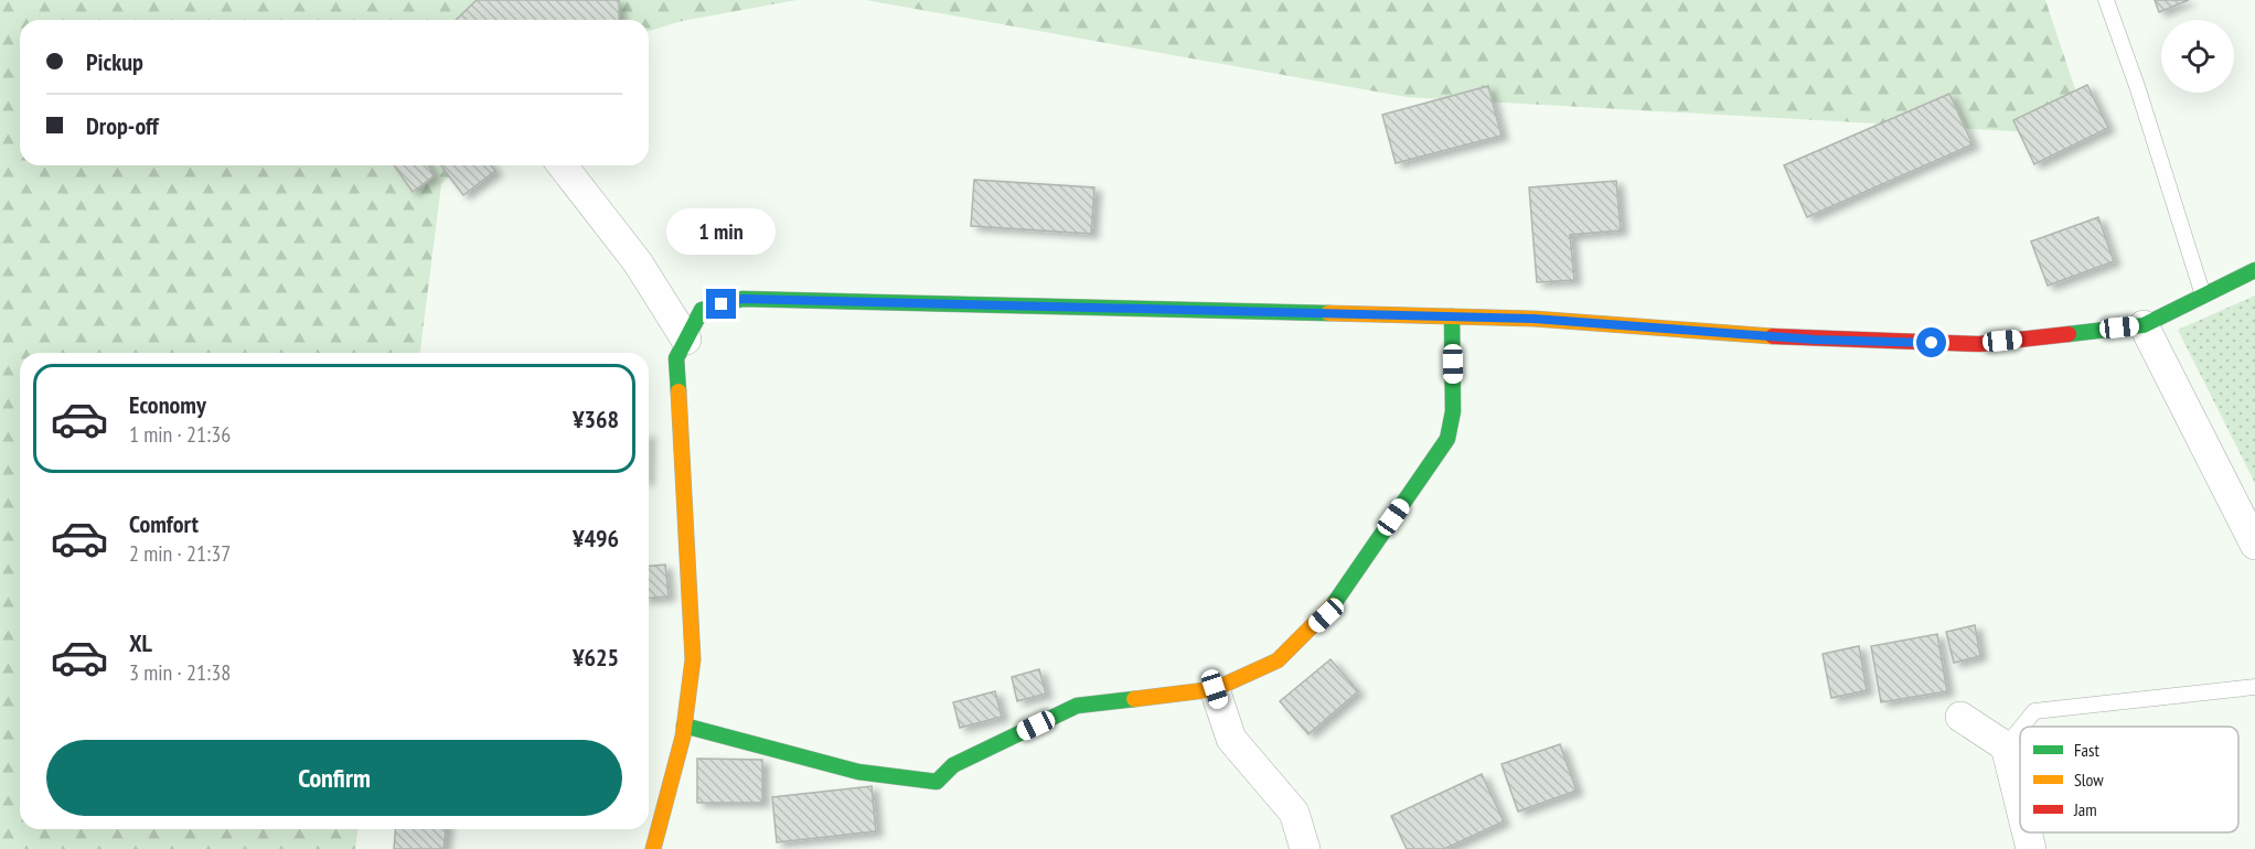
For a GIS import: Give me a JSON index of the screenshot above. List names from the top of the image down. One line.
{"legend":["Fast","Slow","Jam"],"page":{"banner":["Pickup","Drop-off"],"bubble":"1 min","list":[{"name":"Economy","note":"1 min · 21:36","value":"¥368"},{"name":"Comfort","note":"2 min · 21:37","value":"¥496"},{"name":"XL","note":"3 min · 21:38","value":"¥625"}],"buttons":"Confirm"}}
